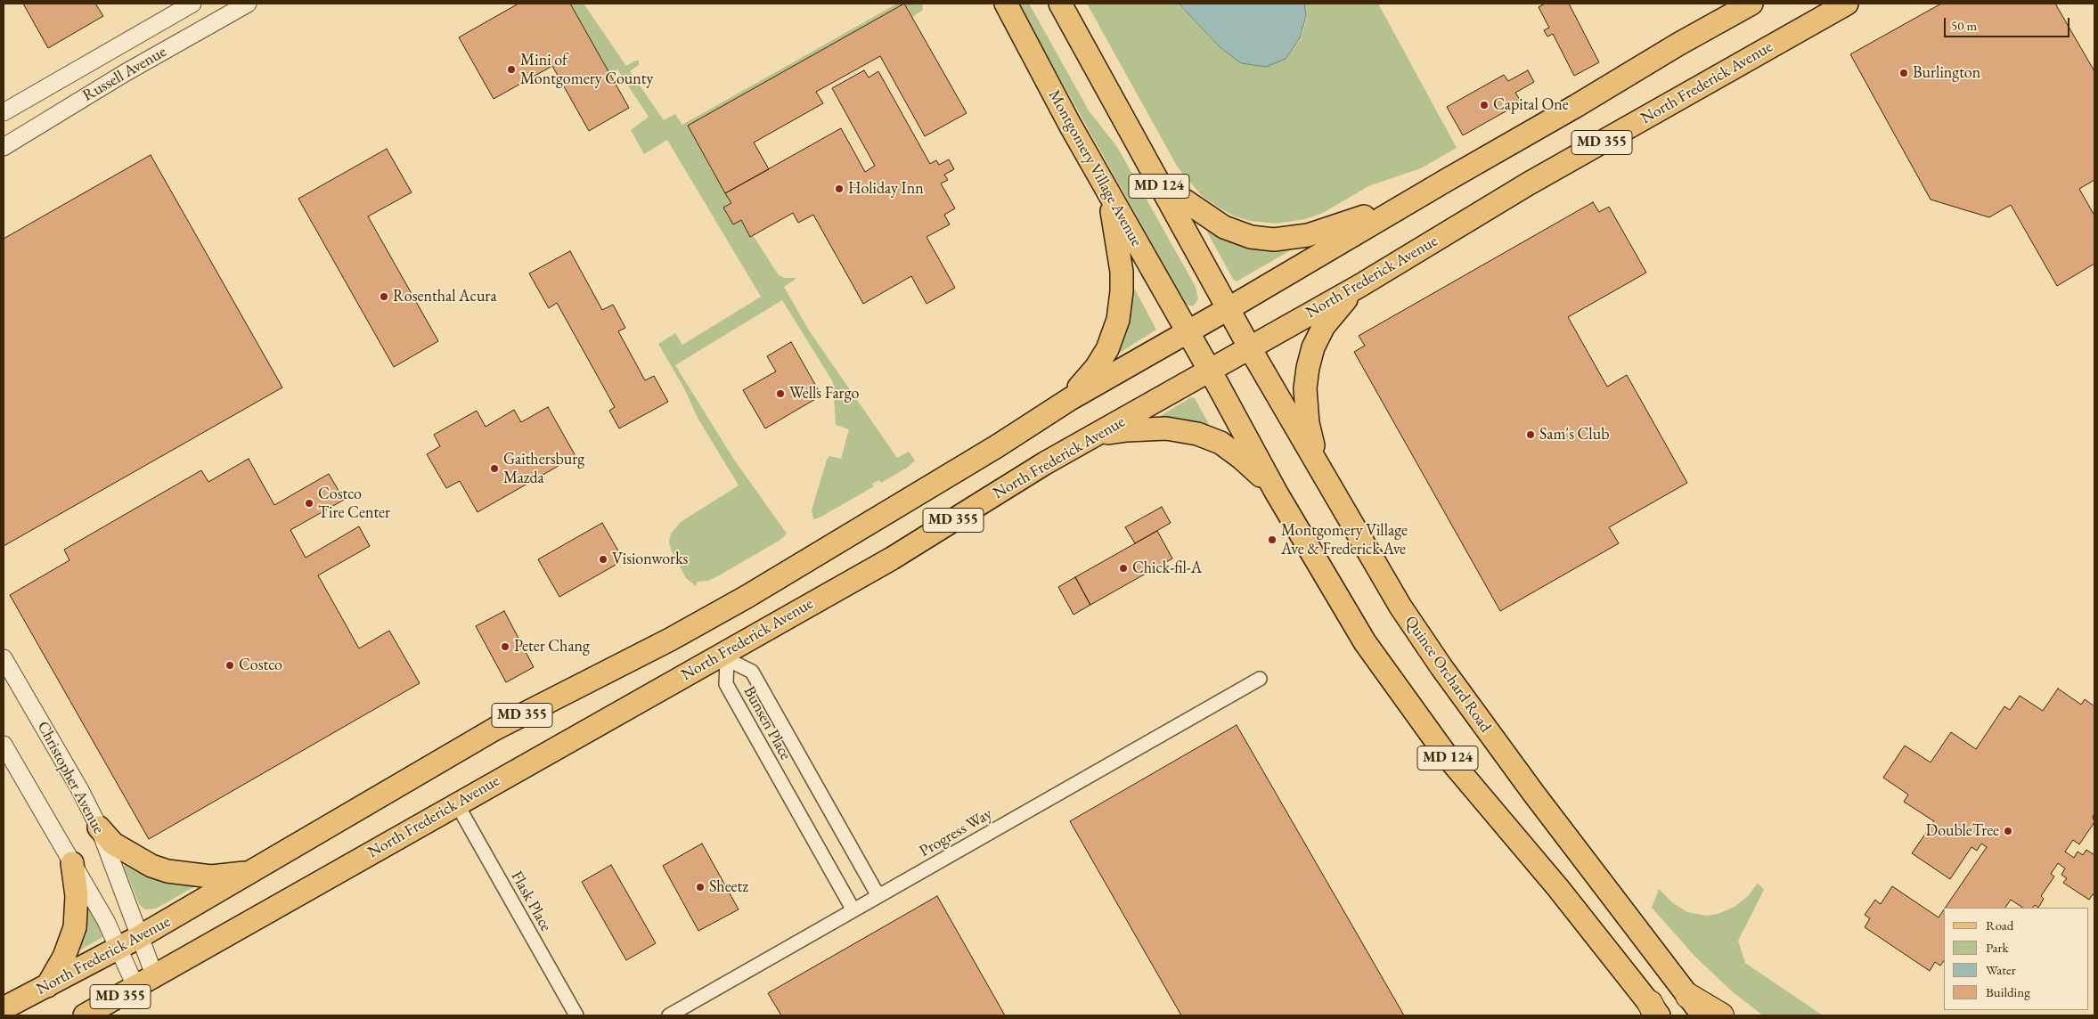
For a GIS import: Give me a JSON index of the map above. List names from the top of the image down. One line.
{"streets":{"main road":["North Frederick Avenue","MD 355","Montgomery Village Avenue","MD 124","Quince Orchard Road"],"street":["Russell Avenue","Bunsen Place","Christopher Avenue","Progress Way","Flask Place"]},"crossings":[["North Frederick Avenue","Montgomery Village Avenue"],["North Frederick Avenue","MD 124"],["North Frederick Avenue","Quince Orchard Road"],["North Frederick Avenue","Christopher Avenue"],["North Frederick Avenue","Flask Place"],["Montgomery Village Avenue","MD 124"],["MD 124","Quince Orchard Road"],["Bunsen Place","Progress Way"]],"places":["Mini of Montgomery County","Burlington","Capital One","Holiday Inn","Rosenthal Acura","Wells Fargo","Sam's Club","Gaithersburg Mazda","Costco Tire Center","Montgomery Village Ave & Frederick Ave","Visionworks","Chick-fil-A","Peter Chang","Costco","DoubleTree","Sheetz"],"legend":["Road","Park","Water","Building"],"scale_bar":"50 m"}
